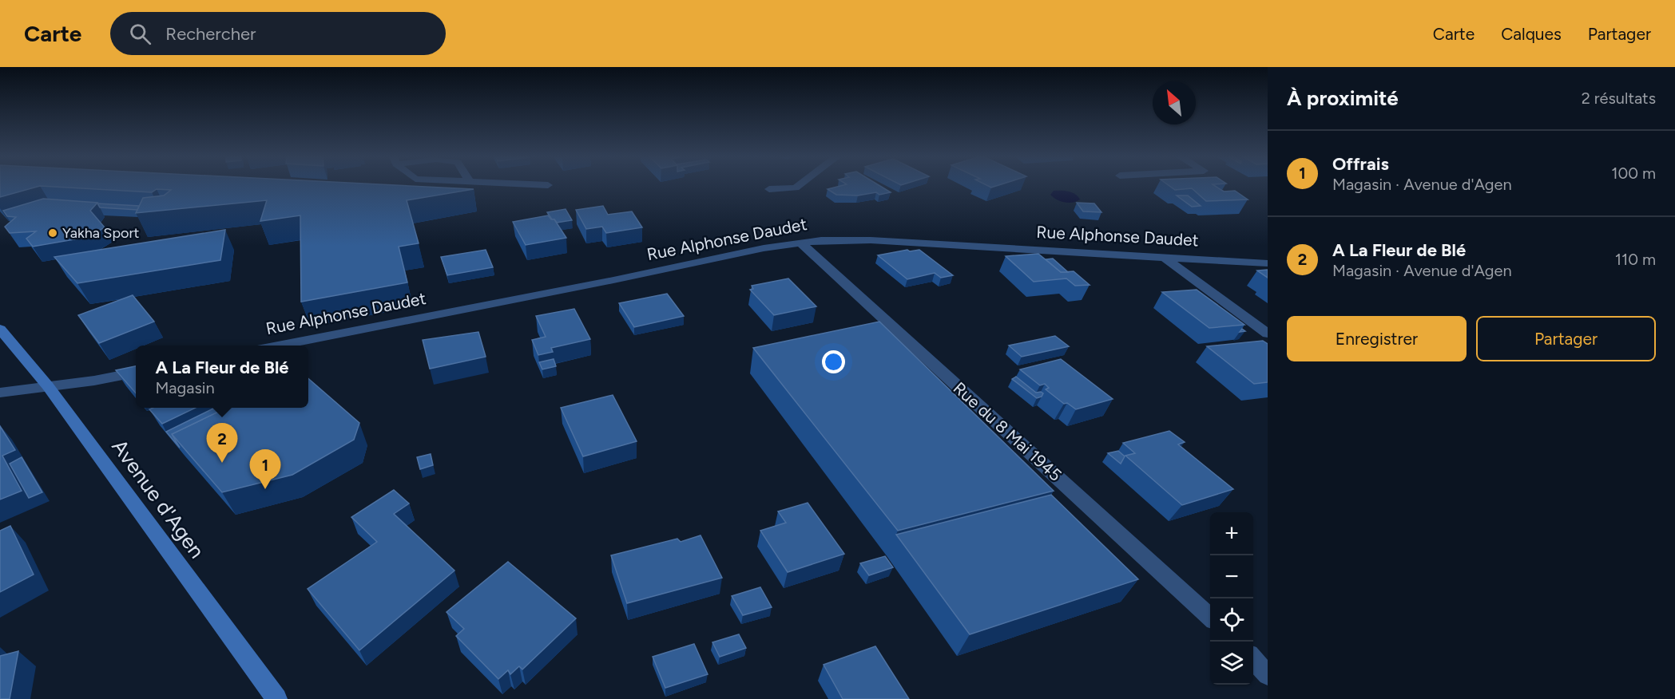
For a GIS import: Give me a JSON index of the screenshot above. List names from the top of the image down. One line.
{"streets":{"main road":["Avenue d'Agen"],"street":["Rue Alphonse Daudet","Rue du 8 Mai 1945"]},"crossings":[["Rue Alphonse Daudet","Rue du 8 Mai 1945"]],"places":["Yakha Sport"],"north":"top left","page":{"header":"Carte","search":"Rechercher","nav":["Carte","Calques","Partager"],"heading":["À proximité","2 résultats"],"list":[{"mark":"1","name":"Offrais","note":"Magasin · Avenue d'Agen","value":"100 m"},{"mark":"2","name":"A La Fleur de Blé","note":"Magasin · Avenue d'Agen","value":"110 m"}],"buttons":["Enregistrer","Partager"],"popup":["A La Fleur de Blé","Magasin"],"pins":["2","1"],"map_buttons":["+","−"]}}
